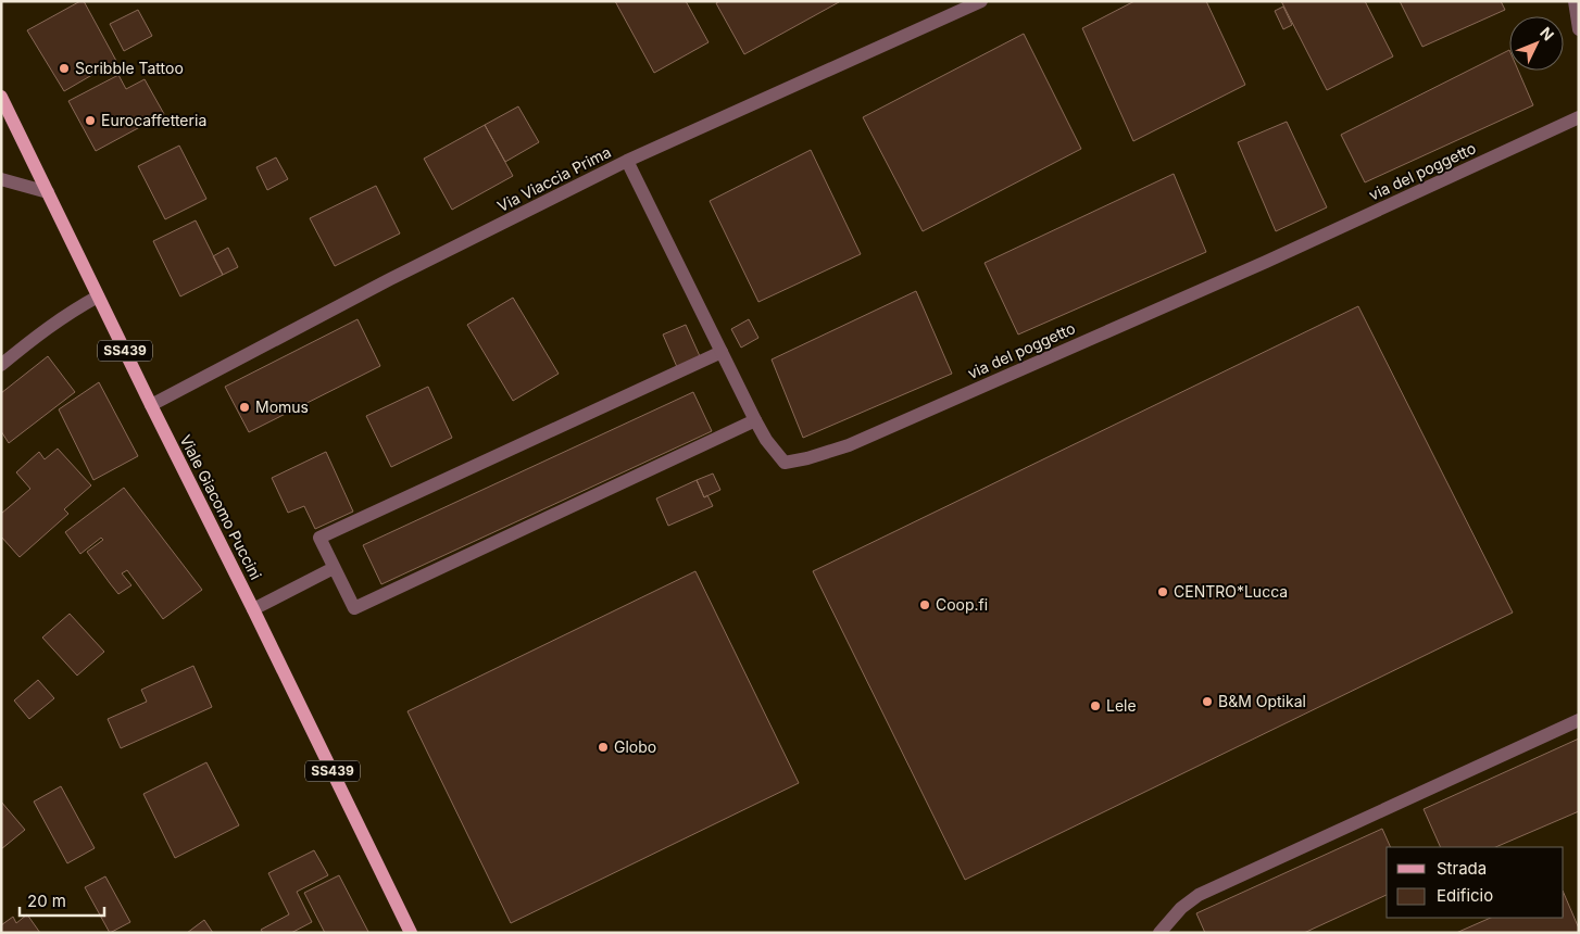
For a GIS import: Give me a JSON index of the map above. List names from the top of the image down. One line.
{"streets":{"main road":["SS439","Viale Giacomo Puccini"],"street":["via del poggetto","Via Viaccia Prima"]},"crossings":[["via del poggetto","Via Viaccia Prima"],["Via Viaccia Prima","Viale Giacomo Puccini"]],"places":["Scribble Tattoo","Eurocaffetteria","Momus","CENTRO*Lucca","Coop.fi","B&M Optikal","Lele","Globo"],"legend":["Strada","Edificio"],"scale_bar":"20 m","north":"top right"}
